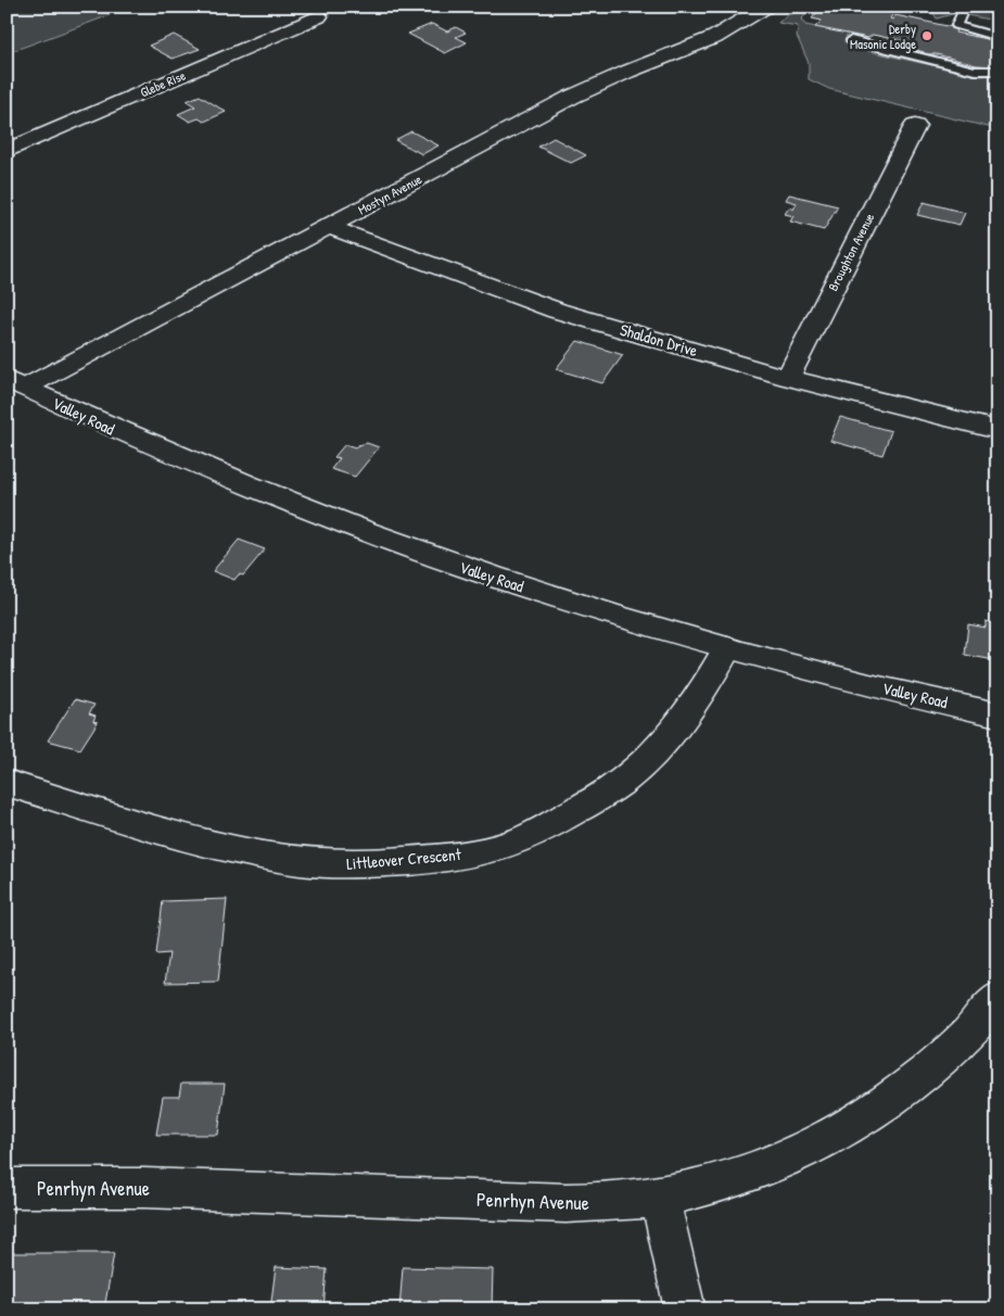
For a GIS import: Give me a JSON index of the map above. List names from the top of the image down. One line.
{"streets":{"street":["Glebe Rise","Mostyn Avenue","Broughton Avenue","Shaldon Drive","Valley Road","Littleover Crescent","Penrhyn Avenue"]},"crossings":[["Mostyn Avenue","Shaldon Drive"],["Mostyn Avenue","Valley Road"],["Broughton Avenue","Shaldon Drive"],["Valley Road","Littleover Crescent"]],"places":["Derby Masonic Lodge"]}
